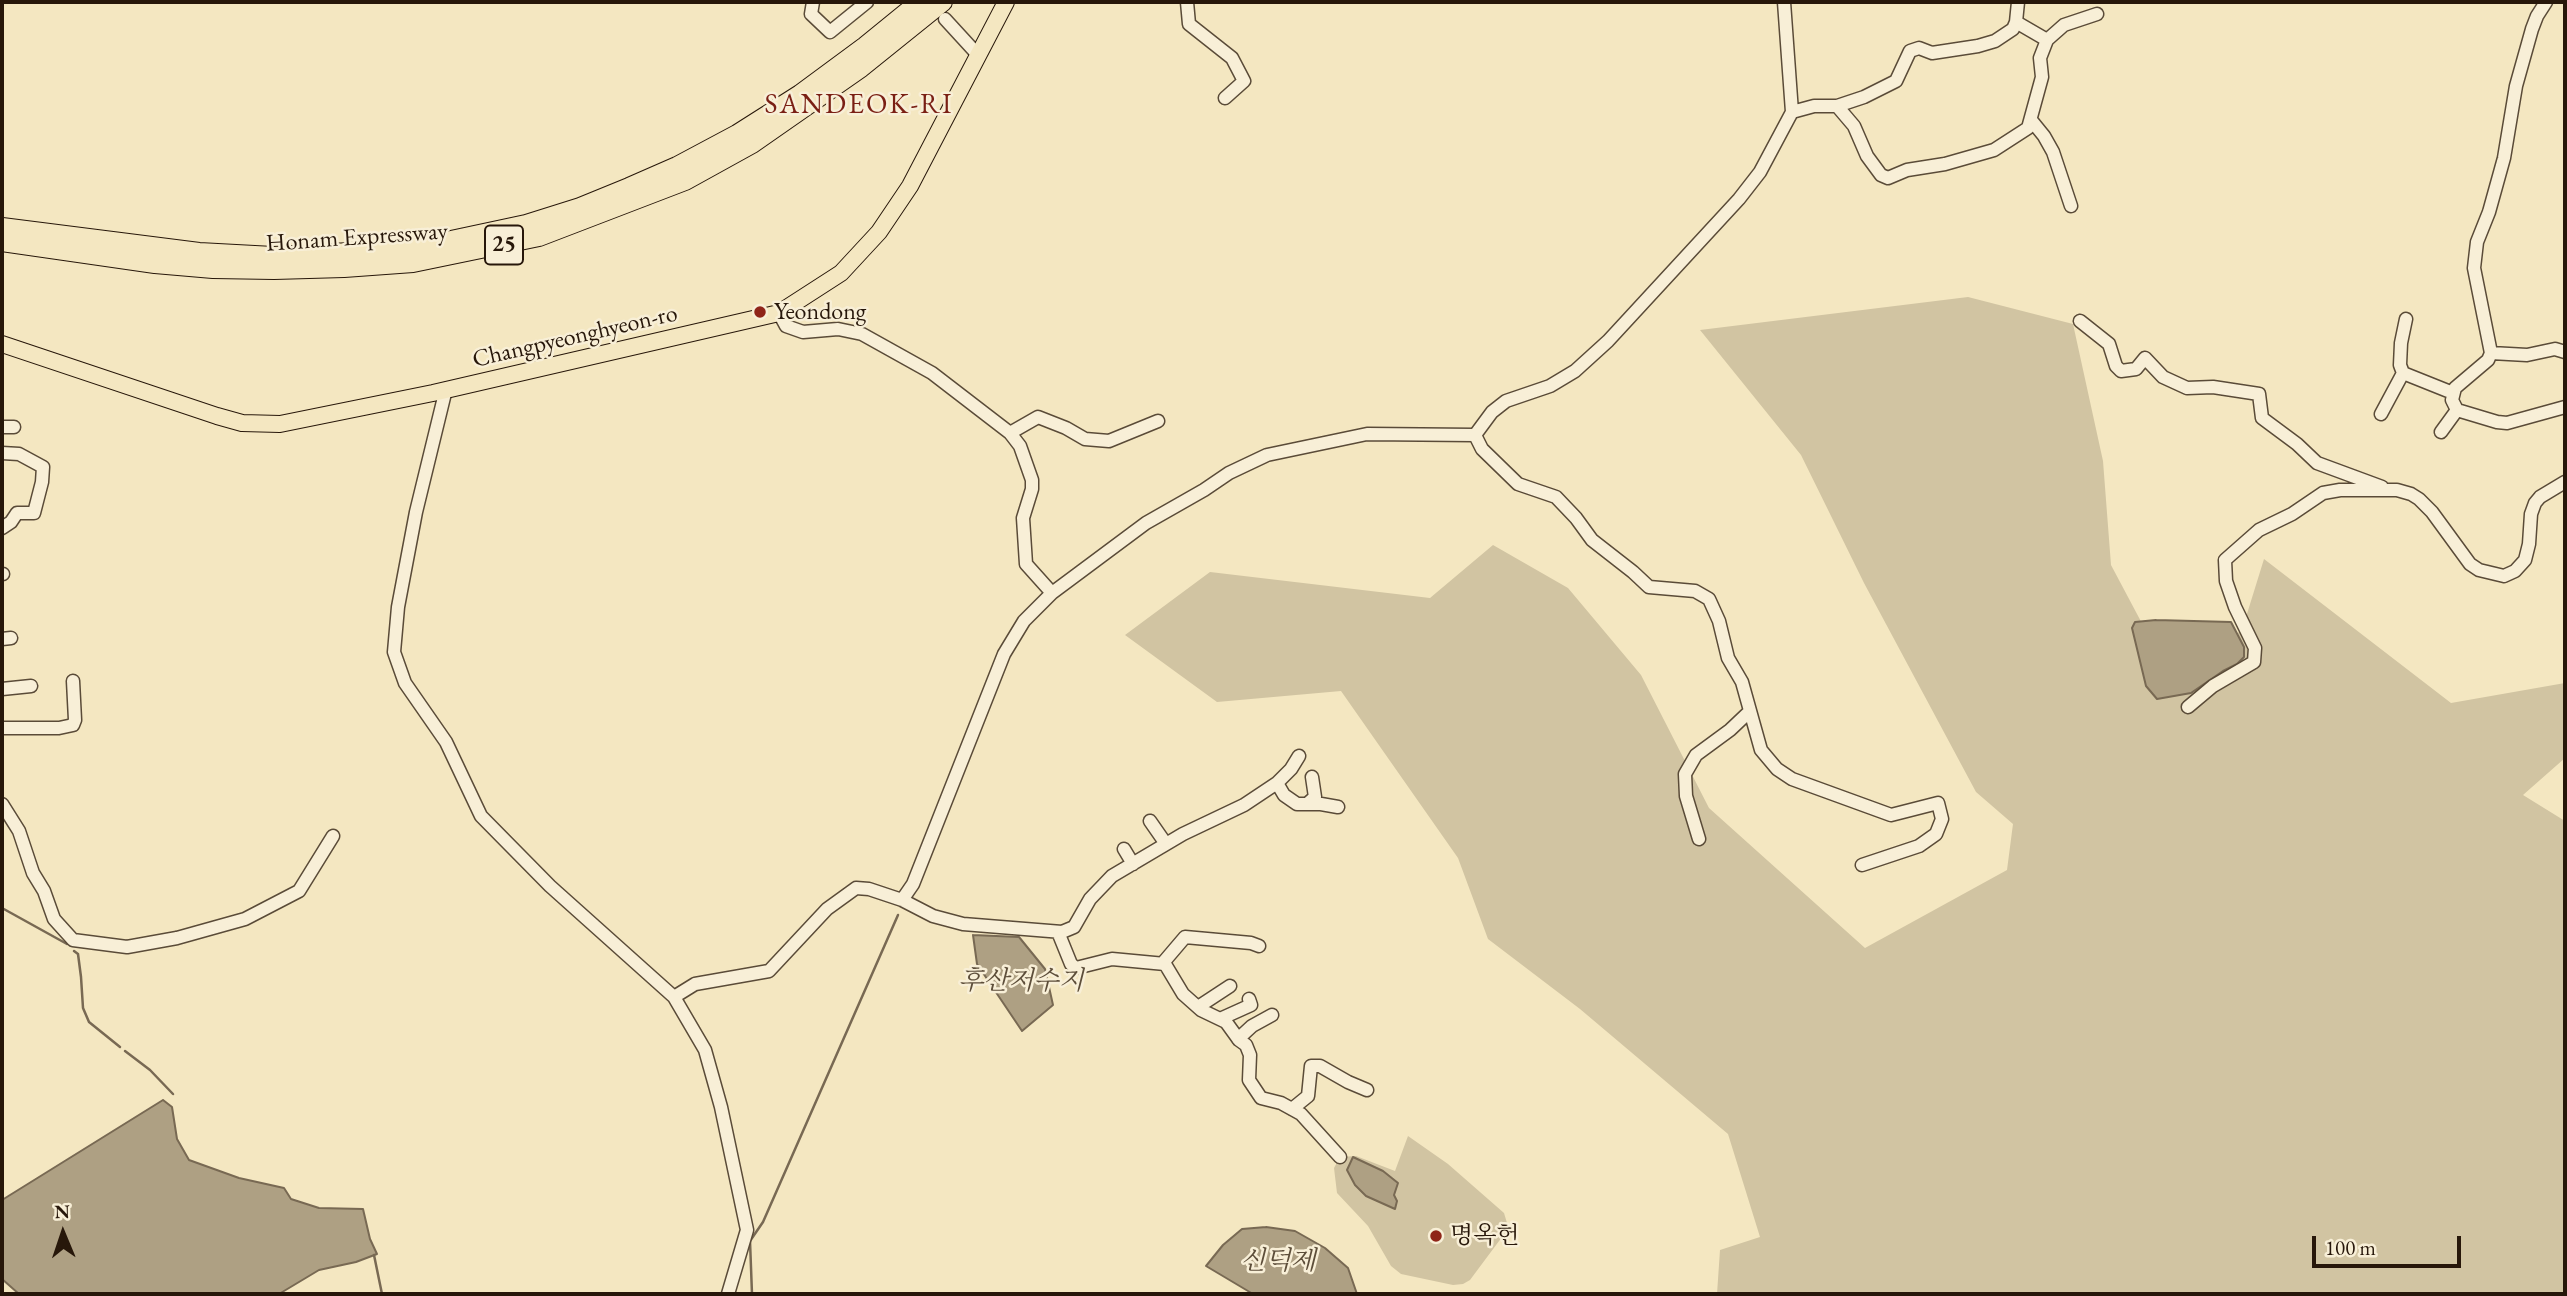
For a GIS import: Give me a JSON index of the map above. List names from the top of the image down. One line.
{"streets":{"highway":["Honam Expressway","25"],"main road":["Changpyeonghyeon-ro"]},"districts":["SANDEOK-RI"],"water":["후산저수지","신덕제"],"places":["Yeondong","명옥헌"],"scale_bar":"100 m","north":"top"}
